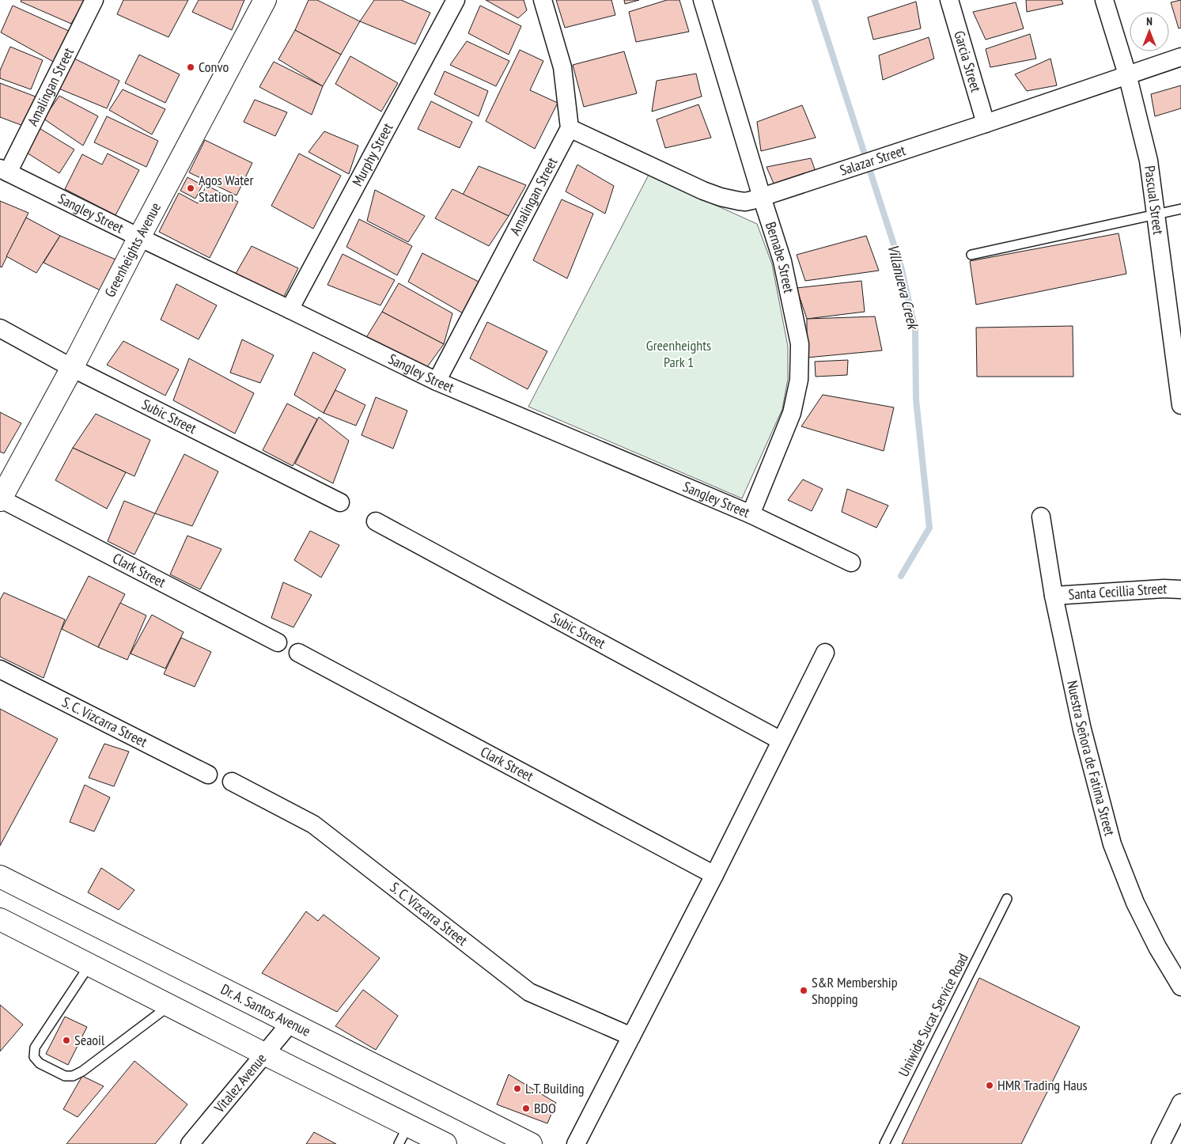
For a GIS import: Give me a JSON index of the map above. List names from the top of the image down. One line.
{"streets":{"main road":["Greenheights Avenue","Dr. A. Santos Avenue"],"street":["Garcia Street","Amalingan Street","Murphy Street","Salazar Street","Pascual Street","Sangley Street","Bernabe Street","Subic Street","Clark Street","Santa Cecillia Street","S. C. Vizcarra Street","Nuestra Señora de Fatima Street","Vitalez Avenue"],"lane":["Uniwide Sucat Service Road"]},"crossings":[["Garcia Street","Salazar Street"],["Amalingan Street","Salazar Street"],["Amalingan Street","Sangley Street"],["Murphy Street","Sangley Street"],["Salazar Street","Pascual Street"],["Salazar Street","Bernabe Street"],["Sangley Street","Greenheights Avenue"],["Sangley Street","Bernabe Street"],["Greenheights Avenue","Subic Street"],["Greenheights Avenue","Clark Street"],["Santa Cecillia Street","Nuestra Señora de Fatima Street"],["Dr. A. Santos Avenue","Vitalez Avenue"]],"water":["Villanueva Creek"],"parks":["Greenheights Park 1"],"places":["Convo","Agos Water Station","S&R Membership Shopping","Seaoil","HMR Trading Haus","L.T. Building","BDO"],"north":"top"}
